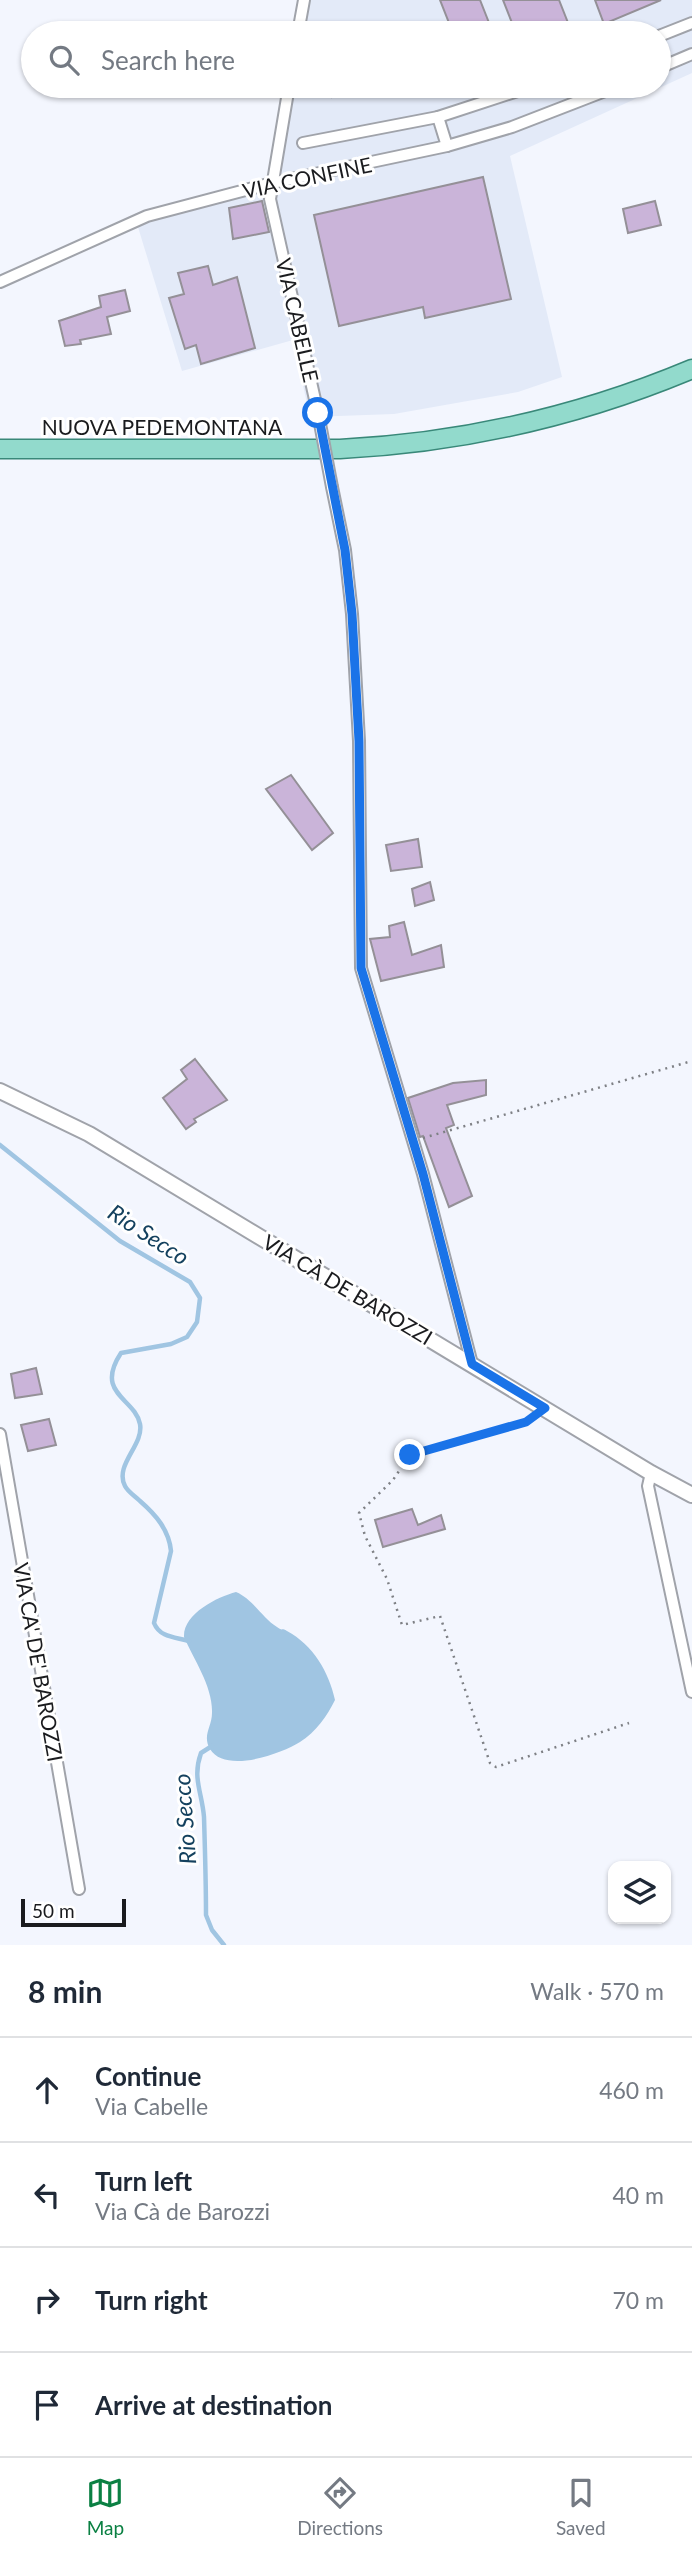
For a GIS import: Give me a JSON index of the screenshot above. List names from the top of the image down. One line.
{"streets":{"main road":["NUOVA PEDEMONTANA"],"street":["VIA CONFINE","VIA CABELLE","VIA CÀ DE BAROZZI","VIA CA' DE' BAROZZI"]},"crossings":[["VIA CONFINE","VIA CABELLE"],["VIA CABELLE","VIA CÀ DE BAROZZI"]],"water":["Rio Secco"],"scale_bar":"50 m","page":{"search":"Search here","scale":"50 m","heading":["8 min","Walk · 570 m"],"list":[["Continue","Via Cabelle","460 m"],["Turn left","Via Cà de Barozzi","40 m"],["Turn right","70 m"],"Arrive at destination"],"nav":["Map","Directions","Saved"]}}
